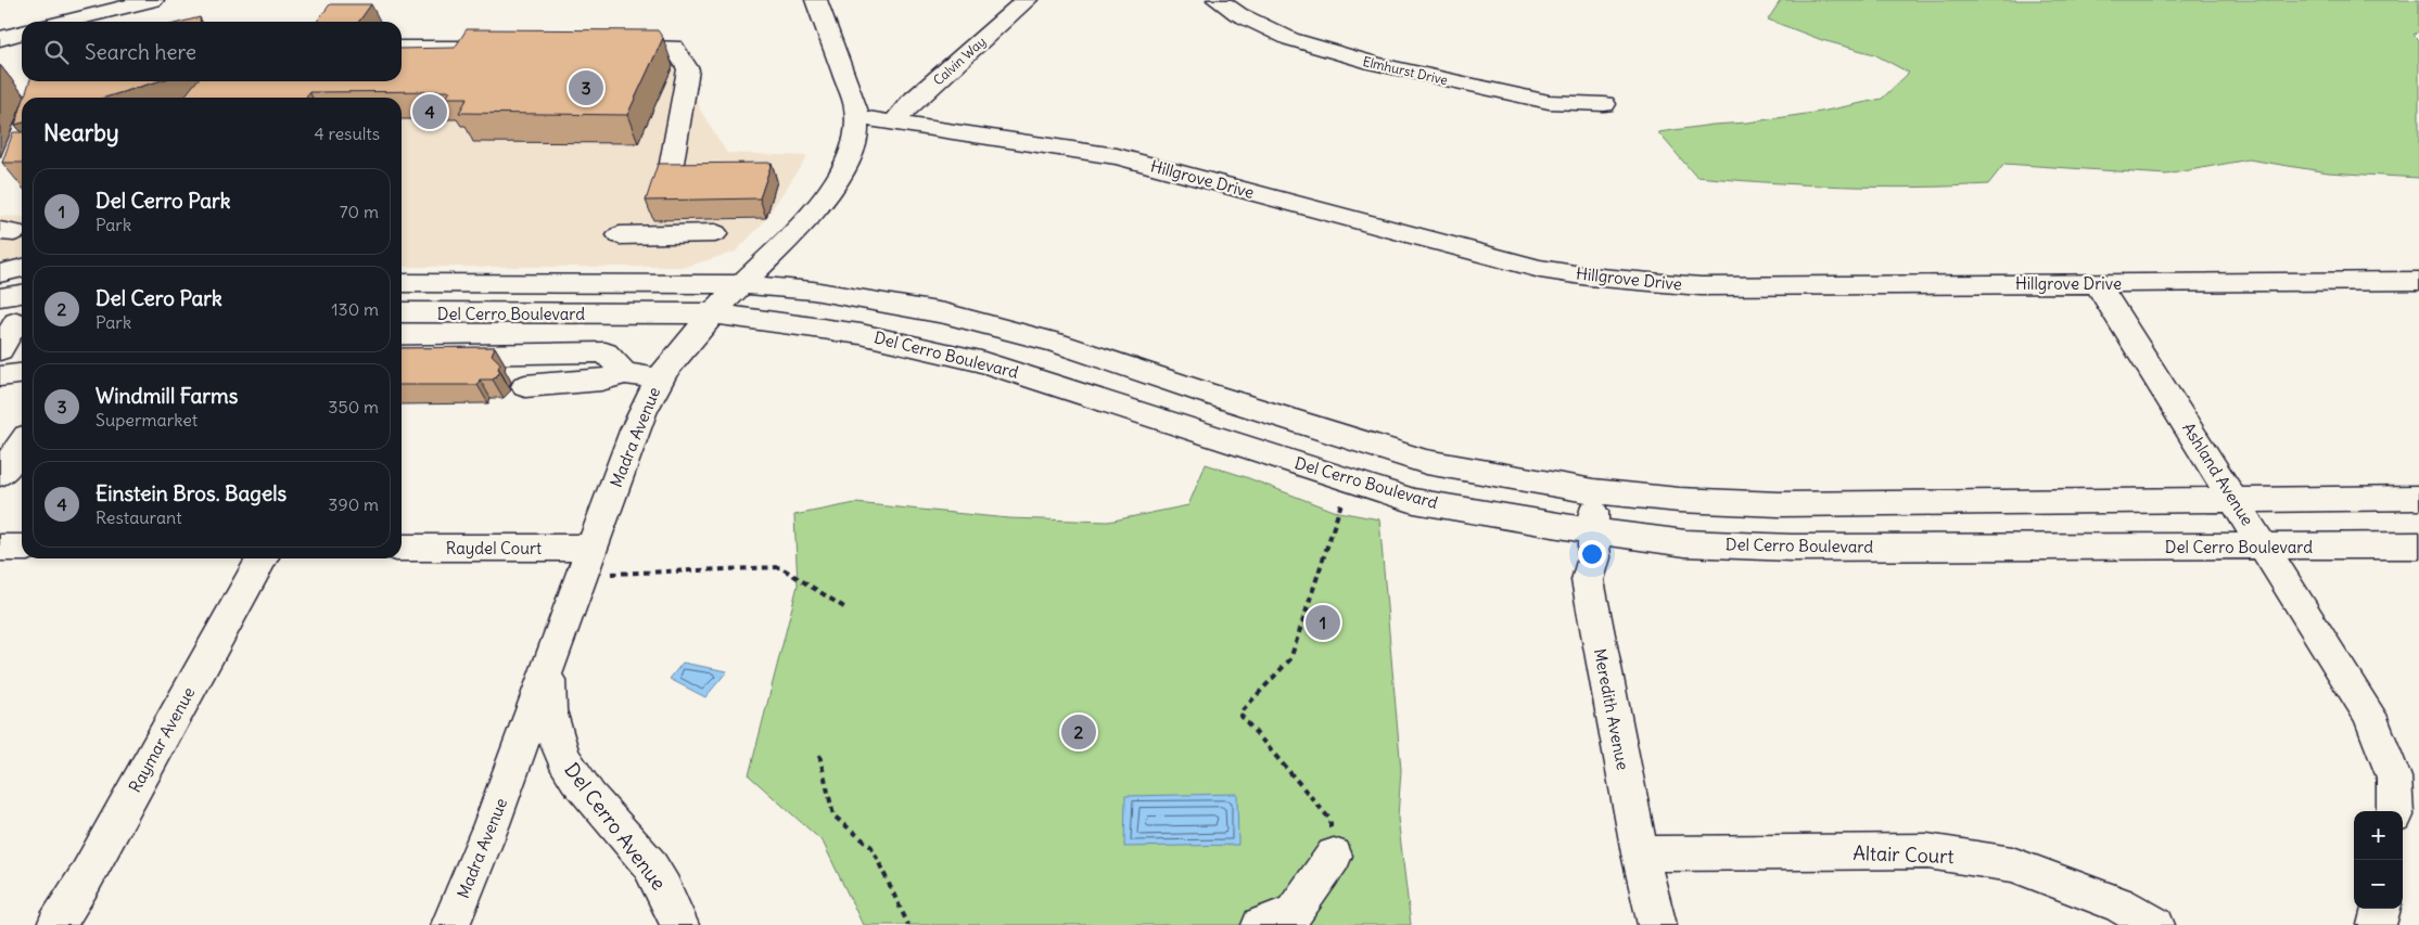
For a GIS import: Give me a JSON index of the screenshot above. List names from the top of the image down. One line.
{"streets":{"street":["Calvin Way","Elmhurst Drive","Hillgrove Drive","Del Cerro Boulevard","Madra Avenue","Ashland Avenue","Raydel Court","Meredith Avenue","Raymar Avenue","Del Cerro Avenue","Altair Court"]},"crossings":[["Calvin Way","Hillgrove Drive"],["Hillgrove Drive","Madra Avenue"],["Hillgrove Drive","Ashland Avenue"],["Del Cerro Boulevard","Madra Avenue"],["Del Cerro Boulevard","Ashland Avenue"],["Del Cerro Boulevard","Meredith Avenue"],["Madra Avenue","Raydel Court"],["Madra Avenue","Del Cerro Avenue"],["Meredith Avenue","Altair Court"]],"page":{"search":"Search here","pins":["3","4","1","2"],"heading":["Nearby","4 results"],"list":[{"mark":"1","name":"Del Cerro Park","note":"Park","value":"70 m"},{"mark":"2","name":"Del Cero Park","note":"Park","value":"130 m"},{"mark":"3","name":"Windmill Farms","note":"Supermarket","value":"350 m"},{"mark":"4","name":"Einstein Bros. Bagels","note":"Restaurant","value":"390 m"}],"map_buttons":["+","−"]}}
